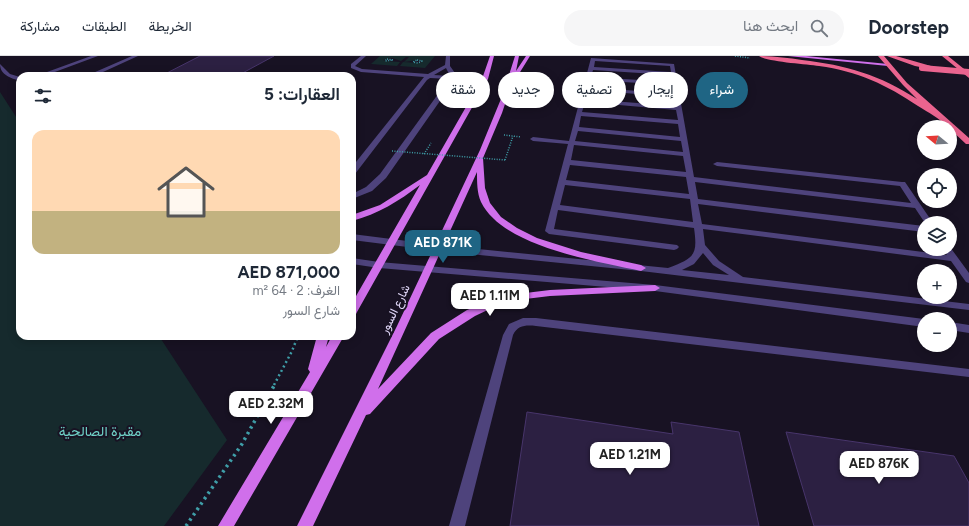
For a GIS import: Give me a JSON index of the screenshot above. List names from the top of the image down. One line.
{"streets":{"main road":["شارع السور"]},"parks":["مقبرة الصالحية"],"north":"left","page":{"header":"Doorstep","search":"ابحث هنا","nav":["الخريطة","الطبقات","مشاركة"],"chip":["شراء","إيجار","تصفية","جديد","شقة"],"heading":"العقارات: 5","map_buttons":["+","−"],"list":[{"name":"AED 871,000","note":"الغرف: 2 · 64 m² · شارع السور"}],"price":["AED 871K","AED 1.11M","AED 2.32M","AED 1.21M","AED 876K"]}}
